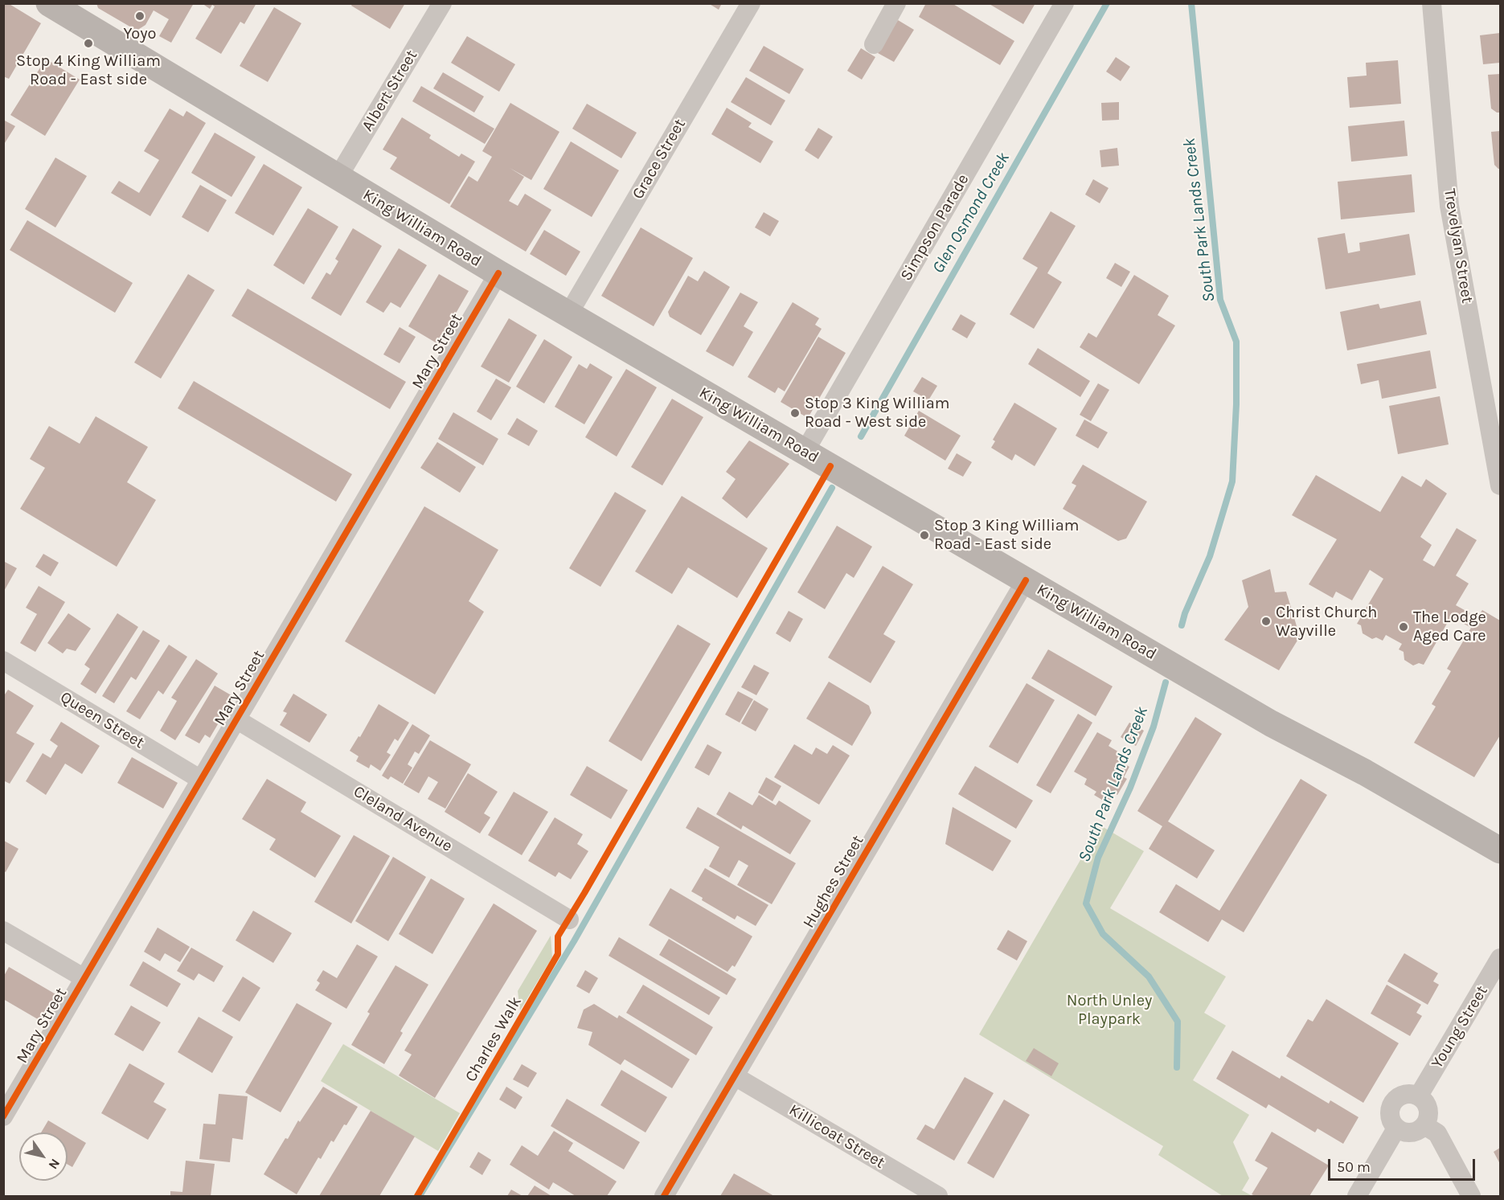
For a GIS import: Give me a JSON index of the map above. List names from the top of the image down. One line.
{"streets":{"main road":["King William Road"],"street":["Albert Street","Grace Street","Simpson Parade","Trevelyan Street","Mary Street","Queen Street","Cleland Avenue","Hughes Street","Young Street","Killicoat Street"],"cycle path":["Charles Walk"]},"crossings":[["Albert Street","King William Road"],["Grace Street","King William Road"],["Simpson Parade","King William Road"],["King William Road","Mary Street"],["King William Road","Hughes Street"],["Mary Street","Queen Street"],["Mary Street","Cleland Avenue"],["Hughes Street","Killicoat Street"]],"water":["Glen Osmond Creek","South Park Lands Creek"],"parks":["North Unley Playpark"],"places":["Yoyo","Stop 4 King William Road - East side","Stop 3 King William Road - West side","Stop 3 King William Road - East side","Christ Church Wayville","The Lodge Aged Care"],"scale_bar":"50 m","north":"bottom right"}
